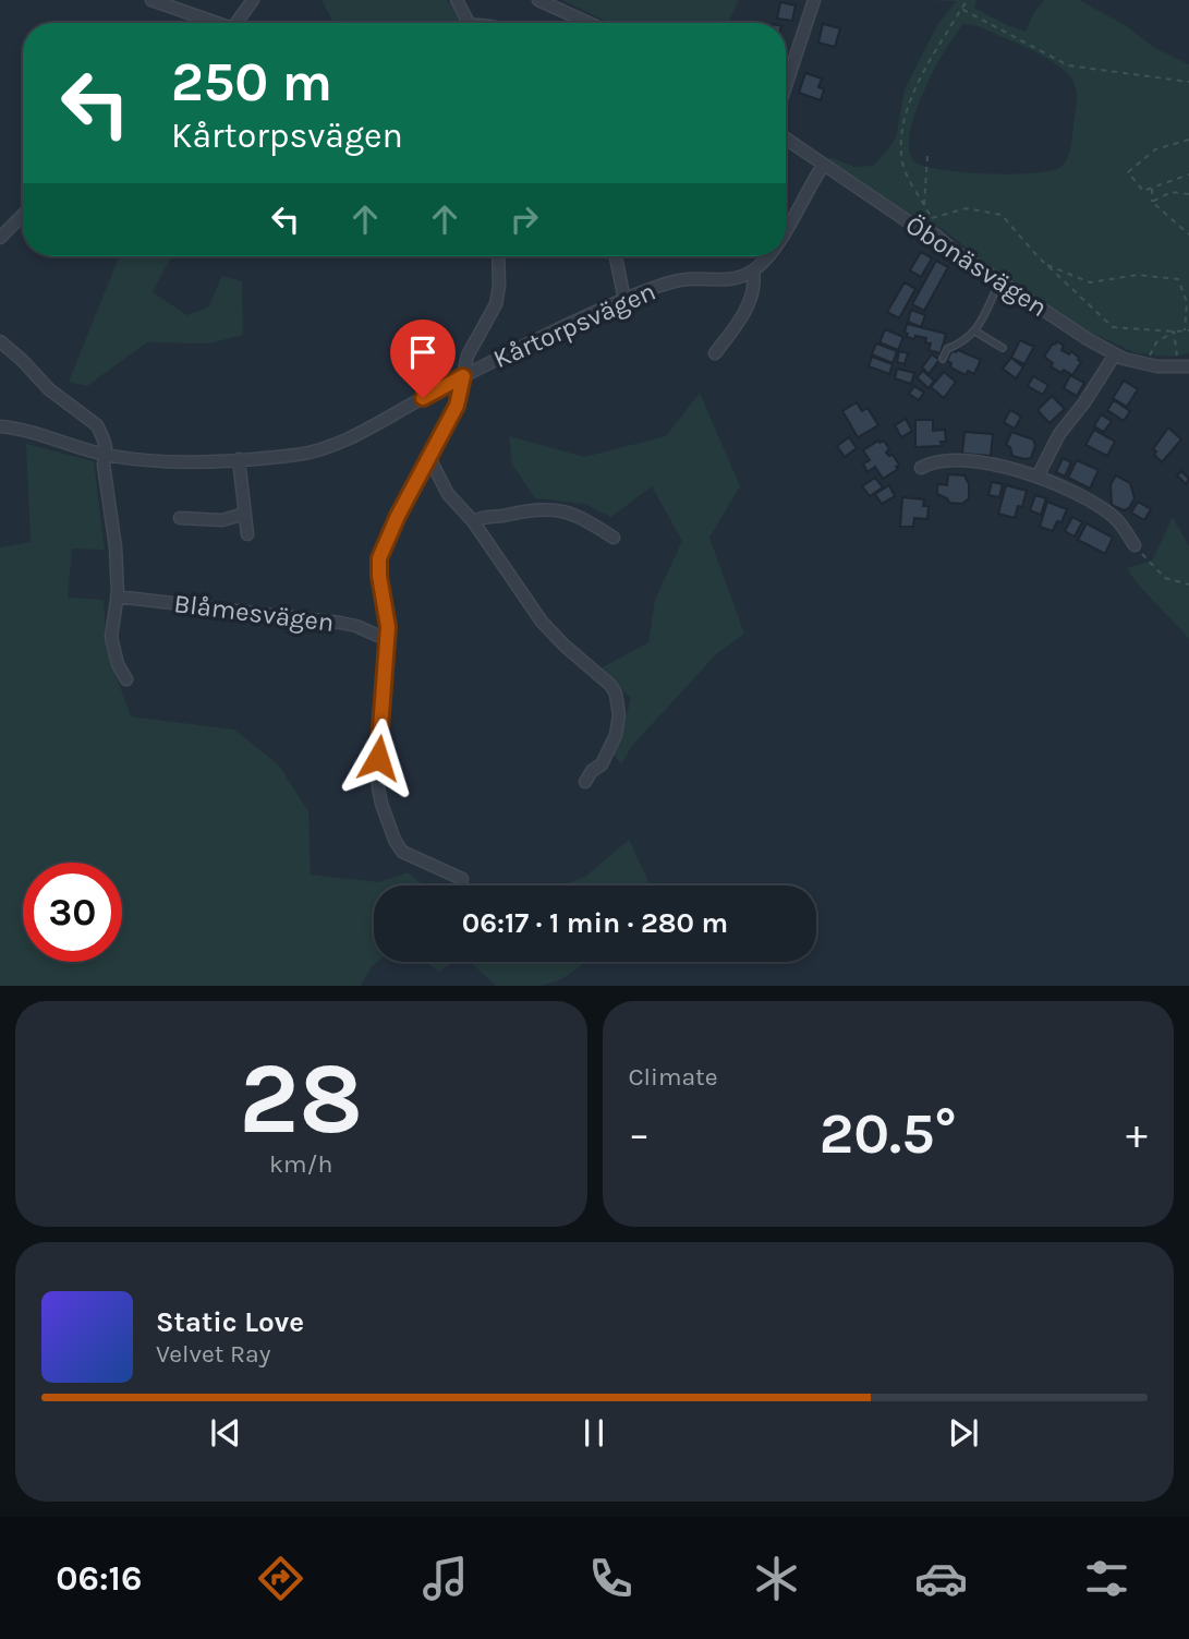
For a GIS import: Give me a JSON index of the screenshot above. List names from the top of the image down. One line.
{"streets":{"street":["Öbonäsvägen","Kårtorpsvägen","Blåmesvägen"]},"page":{"turn":["250 m","Kårtorpsvägen"],"limit":"30","trip":"06:17 · 1 min · 280 m","tile":[["28","km/h"],"Climate"],"heat":["−","20.5°","+"],"song":["Static Love","Velvet Ray"],"tabs":"06:16"}}
